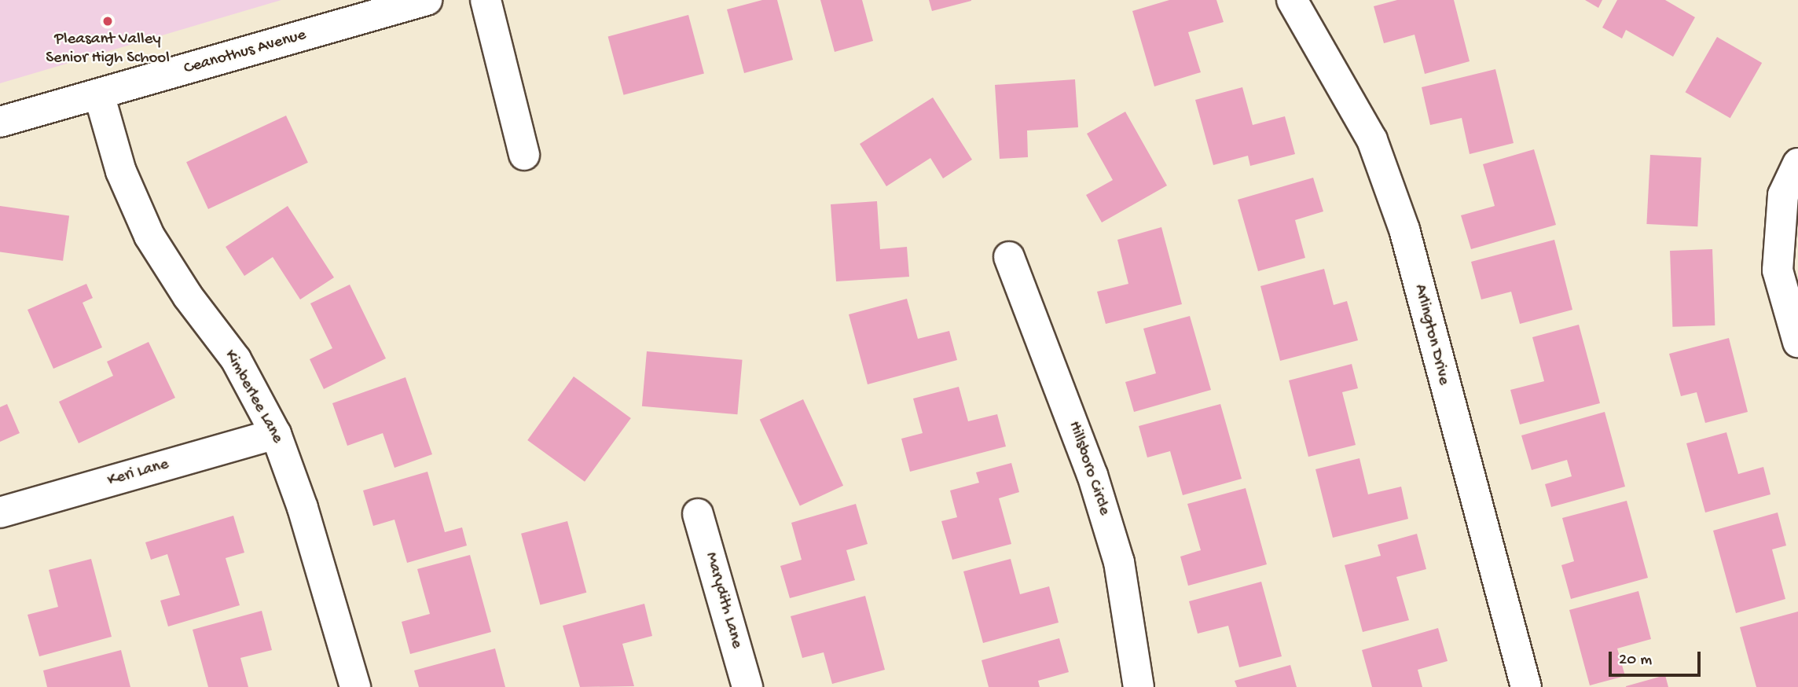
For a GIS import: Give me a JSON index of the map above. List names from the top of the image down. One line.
{"streets":{"street":["Ceanothus Avenue","Arlington Drive","Kimberlee Lane","Hillsboro Circle","Keri Lane","Marydith Lane"]},"crossings":[["Ceanothus Avenue","Kimberlee Lane"],["Kimberlee Lane","Keri Lane"]],"places":["Pleasant Valley Senior High School"],"scale_bar":"20 m"}
